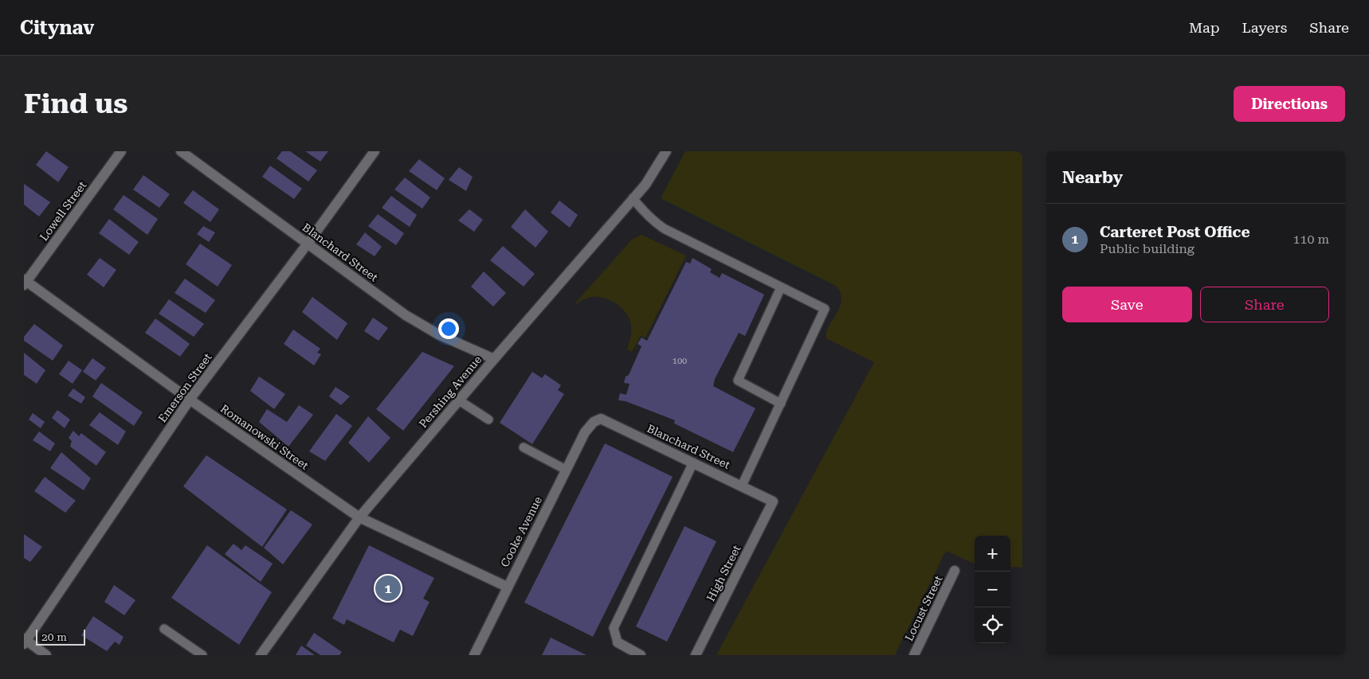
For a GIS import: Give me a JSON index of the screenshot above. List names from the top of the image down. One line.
{"streets":{"street":["Lowell Street","Blanchard Street","Emerson Street","Pershing Avenue","Romanowski Street","Cooke Avenue","High Street","Locust Street"]},"crossings":[["Lowell Street","Romanowski Street"],["Blanchard Street","Emerson Street"],["Blanchard Street","Pershing Avenue"],["Blanchard Street","Cooke Avenue"],["Blanchard Street","High Street"],["Emerson Street","Romanowski Street"],["Pershing Avenue","Romanowski Street"],["Romanowski Street","Cooke Avenue"]],"house_numbers":["100"],"scale_bar":"20 m","page":{"header":"Citynav","nav":["Map","Layers","Share"],"buttons":["Directions",["Save","Share"]],"title":"Find us","heading":"Nearby","list":[{"mark":"1","name":"Carteret Post Office","note":"Public building","value":"110 m"}],"map_buttons":["+","−"],"pins":"1","scale":"20 m"}}
